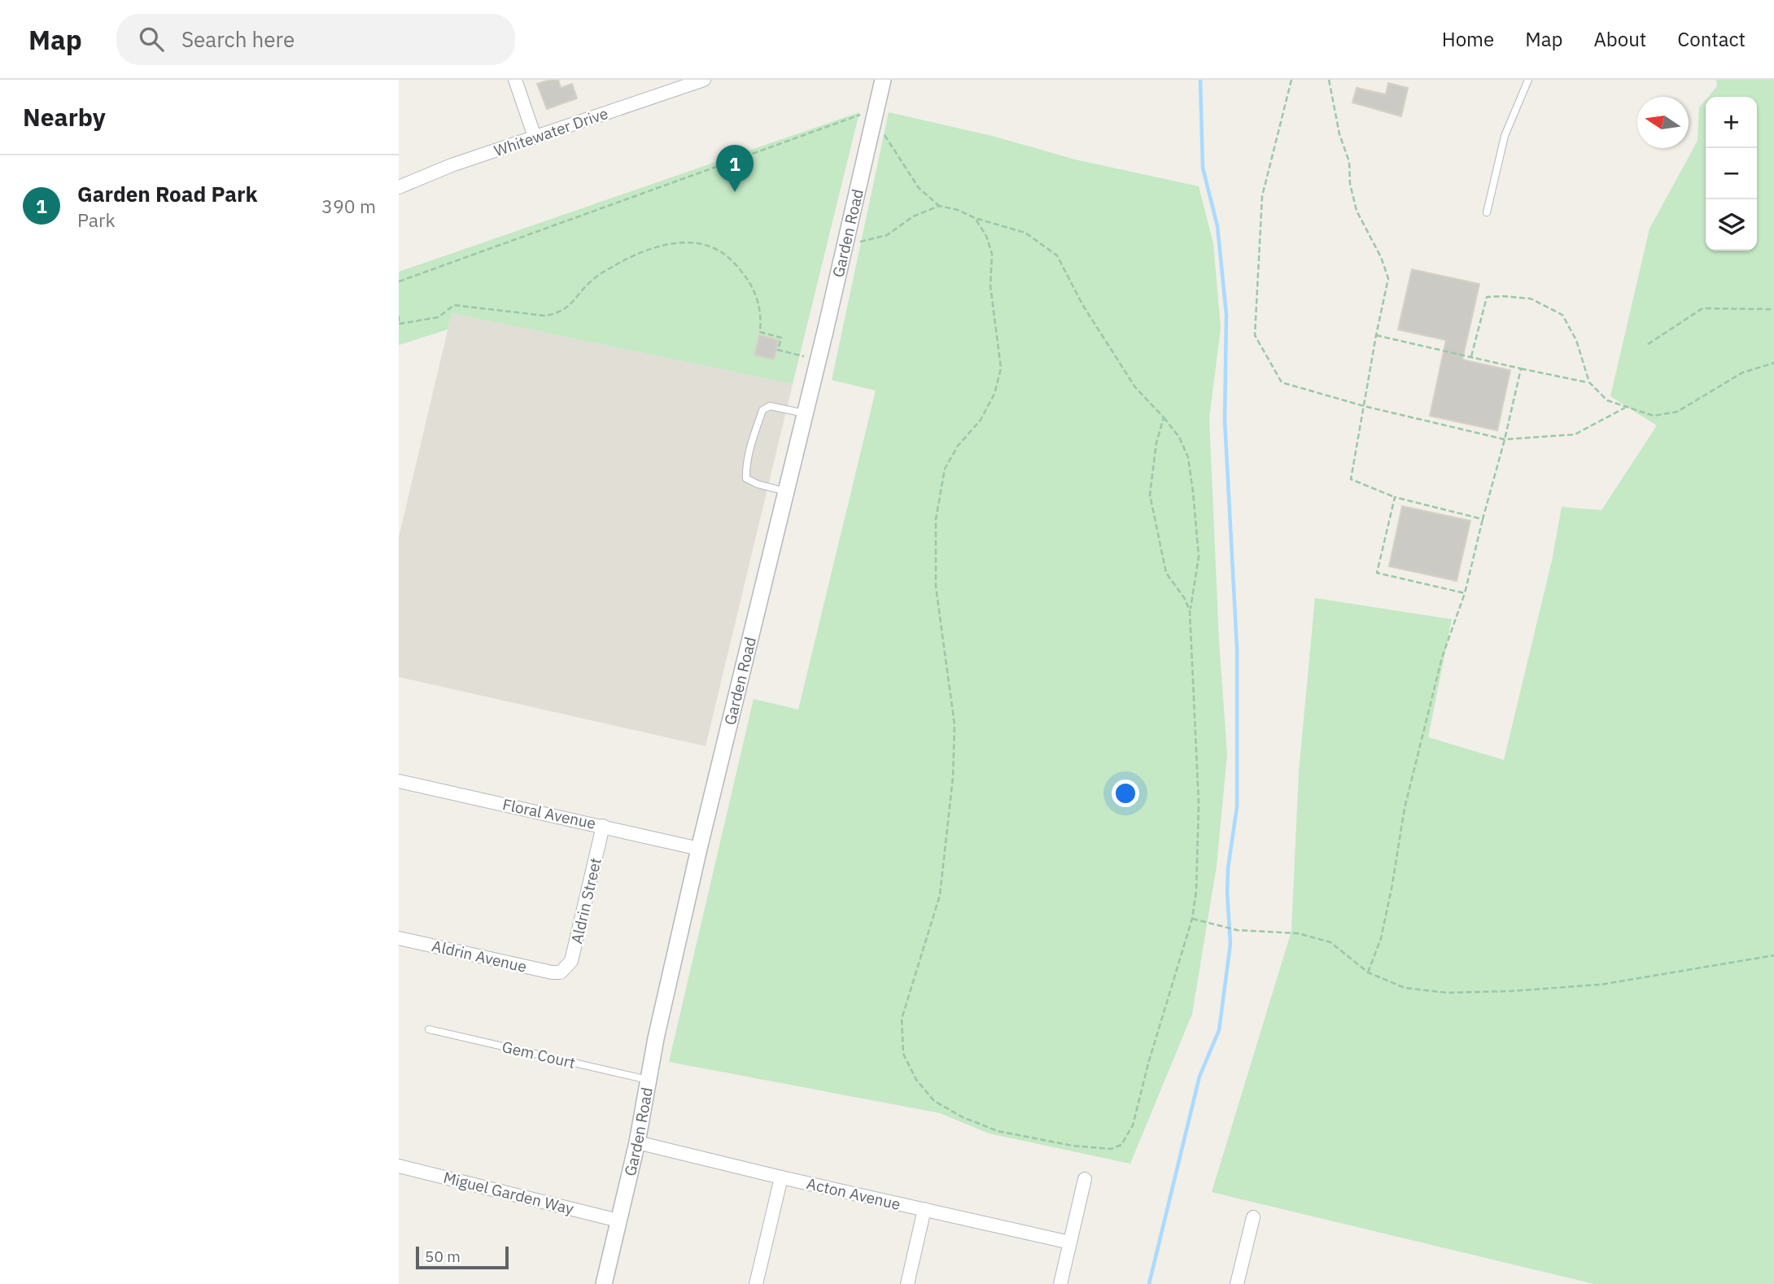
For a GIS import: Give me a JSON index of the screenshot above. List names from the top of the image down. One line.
{"streets":{"street":["Whitewater Drive","Garden Road","Floral Avenue","Aldrin Street","Aldrin Avenue","Miguel Garden Way","Acton Avenue"],"lane":["Gem Court"]},"crossings":[["Garden Road","Floral Avenue"],["Garden Road","Gem Court"],["Garden Road","Miguel Garden Way"],["Garden Road","Acton Avenue"],["Floral Avenue","Aldrin Street"],["Aldrin Street","Aldrin Avenue"]],"scale_bar":"50 m","north":"left","page":{"header":"Map","search":"Search here","nav":["Home","Map","About","Contact"],"heading":"Nearby","map_buttons":["+","−"],"pins":"1","list":[{"mark":"1","name":"Garden Road Park","note":"Park","value":"390 m"}],"scale":"50 m"}}
